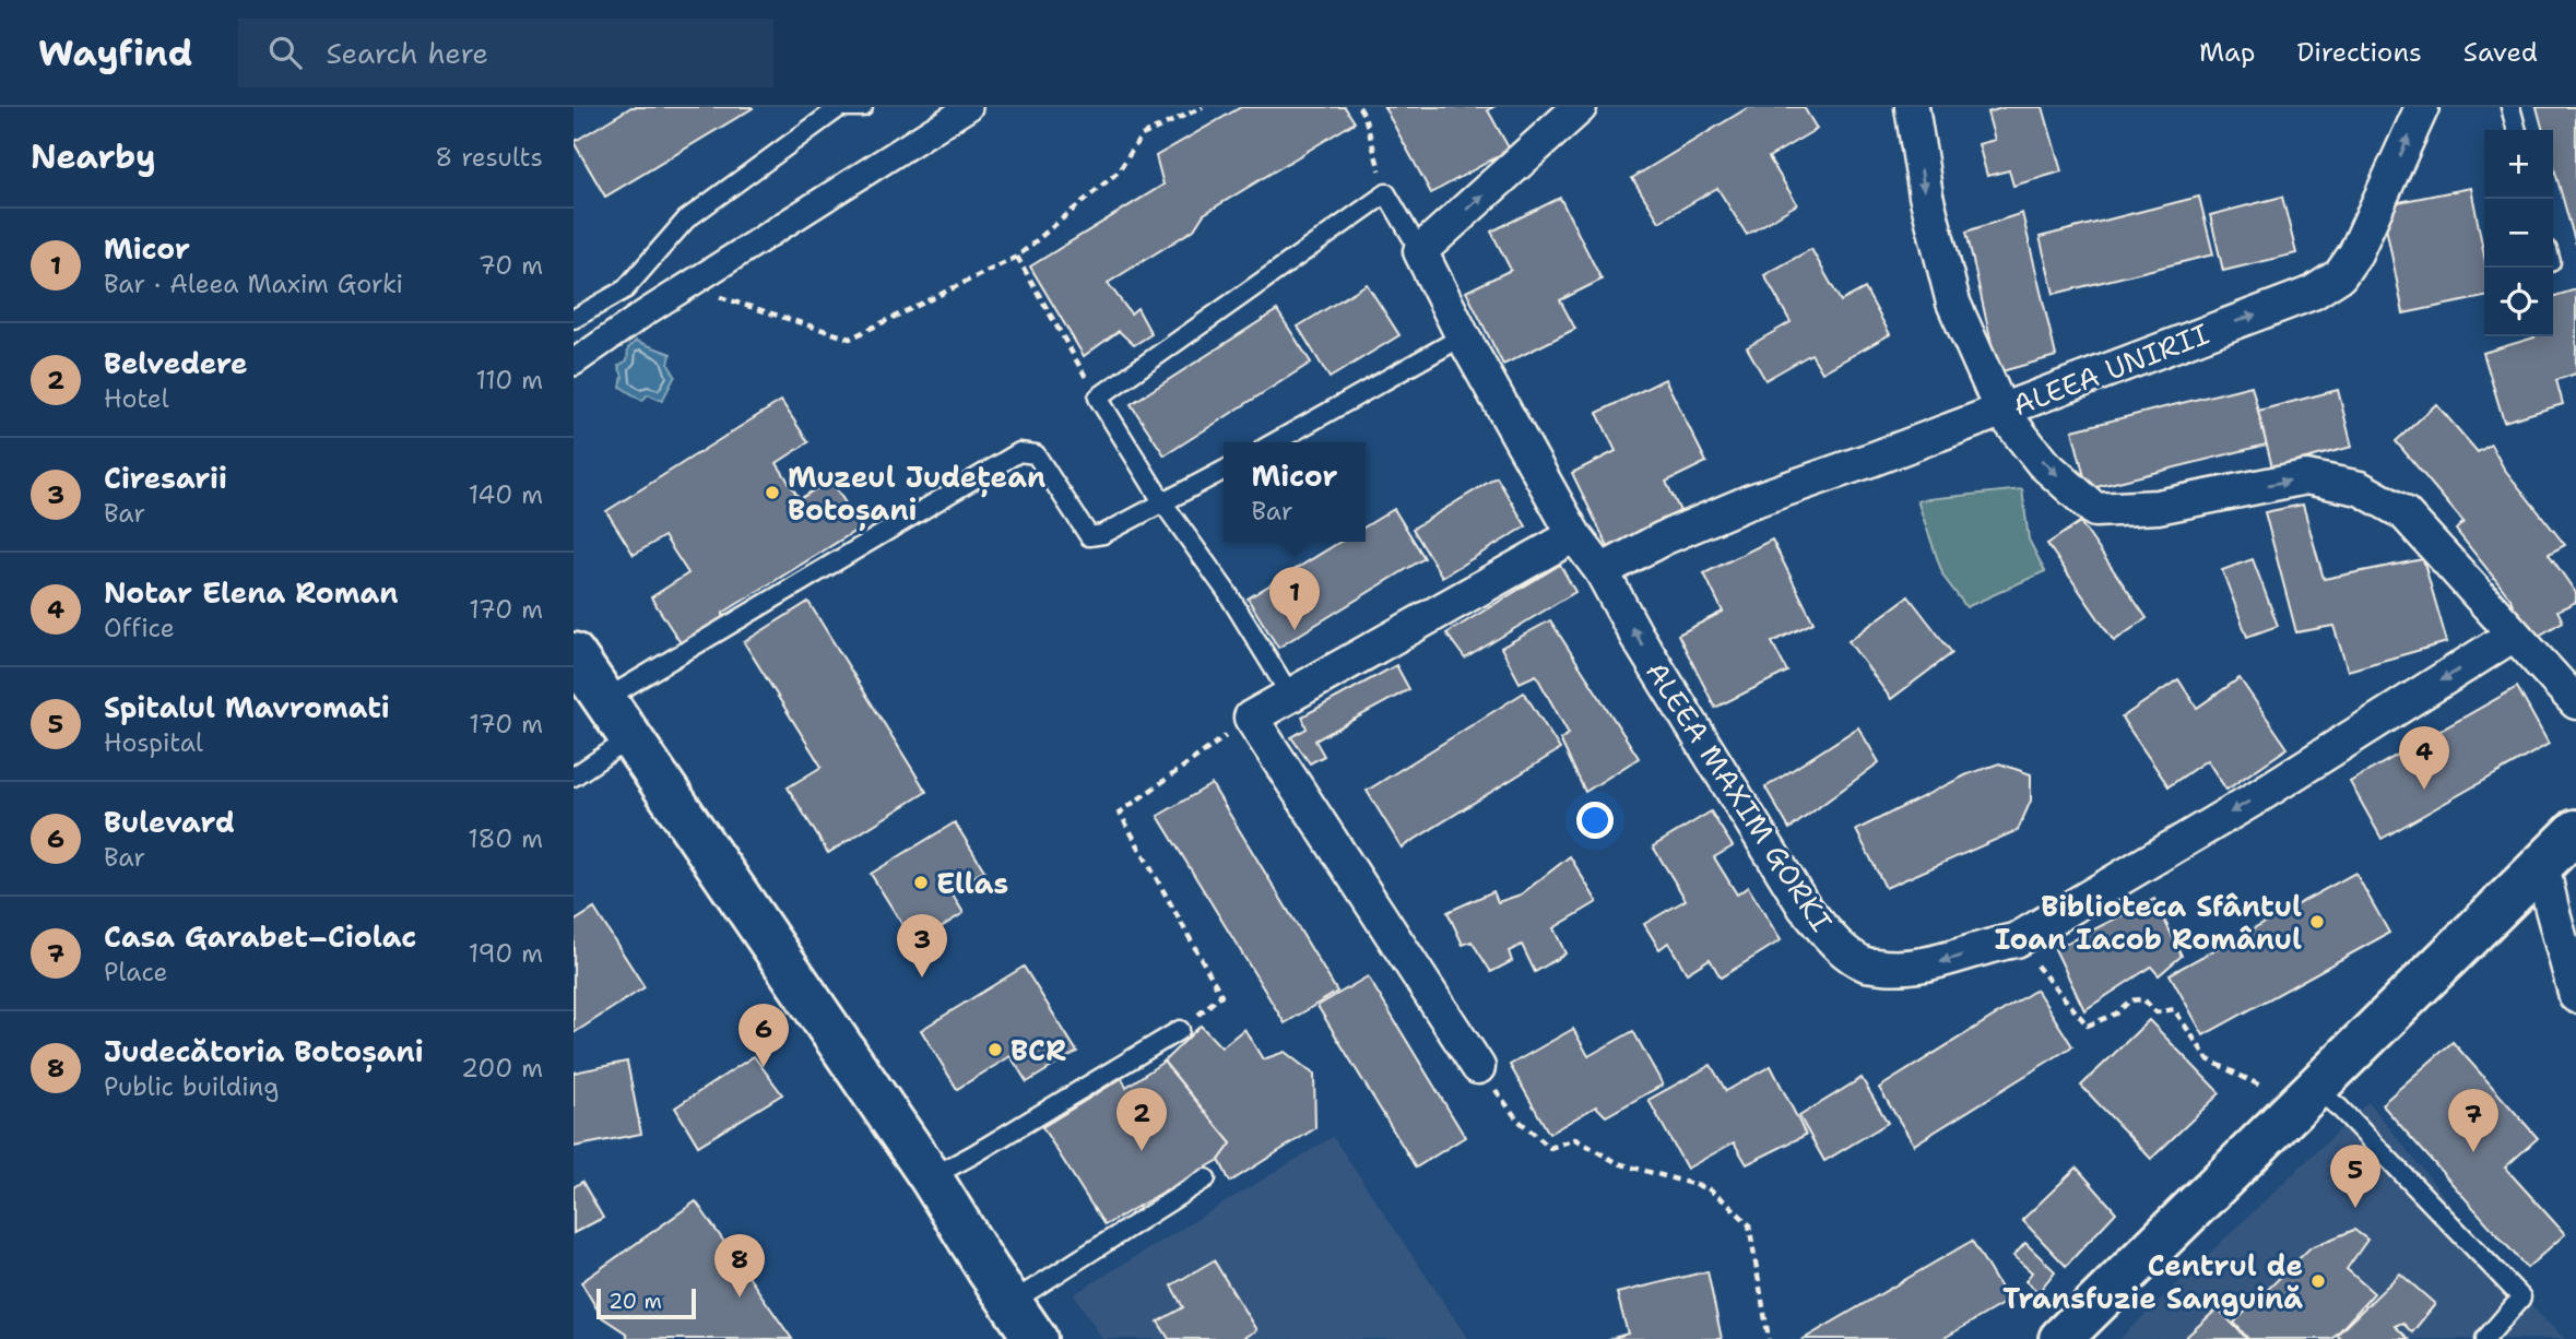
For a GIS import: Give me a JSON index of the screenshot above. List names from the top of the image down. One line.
{"streets":{"street":["ALEEA UNIRII","ALEEA MAXIM GORKI"]},"places":["Muzeul Județean Botoșani","Ellas","Biblioteca Sfântul Ioan Iacob Românul","BCR","Centrul de Transfuzie Sanguină"],"scale_bar":"20 m","page":{"header":"Wayfind","search":"Search here","nav":["Map","Directions","Saved"],"heading":["Nearby","8 results"],"map_buttons":["+","−"],"list":[{"mark":"1","name":"Micor","note":"Bar · Aleea Maxim Gorki","value":"70 m"},{"mark":"2","name":"Belvedere","note":"Hotel","value":"110 m"},{"mark":"3","name":"Ciresarii","note":"Bar","value":"140 m"},{"mark":"4","name":"Notar Elena Roman","note":"Office","value":"170 m"},{"mark":"5","name":"Spitalul Mavromati","note":"Hospital","value":"170 m"},{"mark":"6","name":"Bulevard","note":"Bar","value":"180 m"},{"mark":"7","name":"Casa Garabet–Ciolac","note":"Place","value":"190 m"},{"mark":"8","name":"Judecătoria Botoșani","note":"Public building","value":"200 m"}],"popup":["Micor","Bar"],"pins":["1","4","3","6","2","7","5","8"],"scale":"20 m"}}
